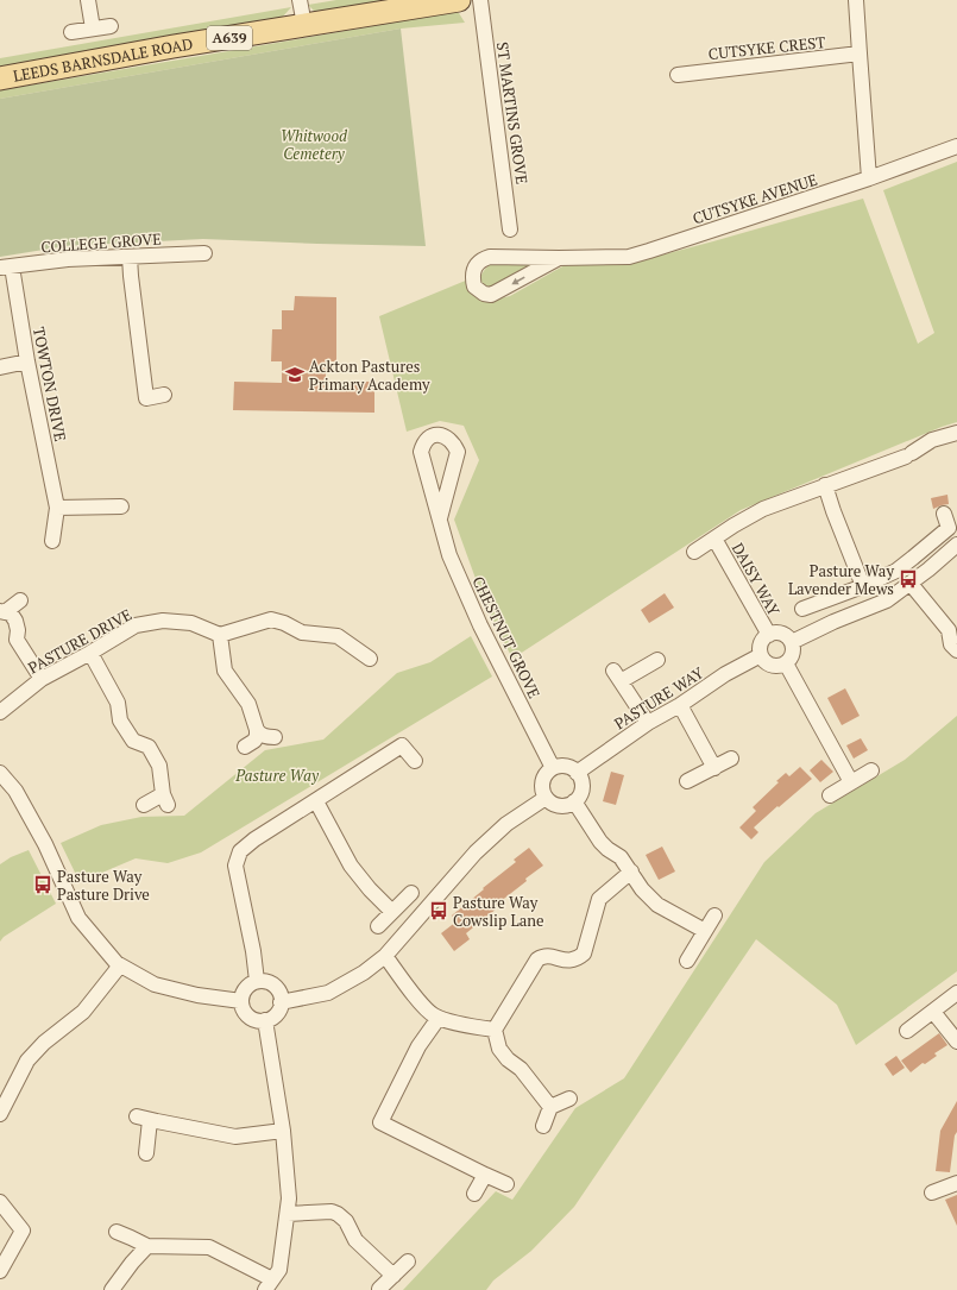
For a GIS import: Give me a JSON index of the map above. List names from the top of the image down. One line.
{"streets":{"main road":["A639","LEEDS BARNSDALE ROAD"],"street":["CUTSYKE CREST","ST MARTINS GROVE","CUTSYKE AVENUE","COLLEGE GROVE","TOWTON DRIVE","DAISY WAY","CHESTNUT GROVE","PASTURE DRIVE","PASTURE WAY"]},"crossings":[["COLLEGE GROVE","TOWTON DRIVE"],["DAISY WAY","PASTURE WAY"],["CHESTNUT GROVE","PASTURE WAY"]],"parks":["Whitwood Cemetery","Pasture Way"],"places":{"school or university":["Ackton Pastures Primary Academy"],"bus stop":["Pasture Way Lavender Mews","Pasture Way Pasture Drive","Pasture Way Cowslip Lane"]}}
